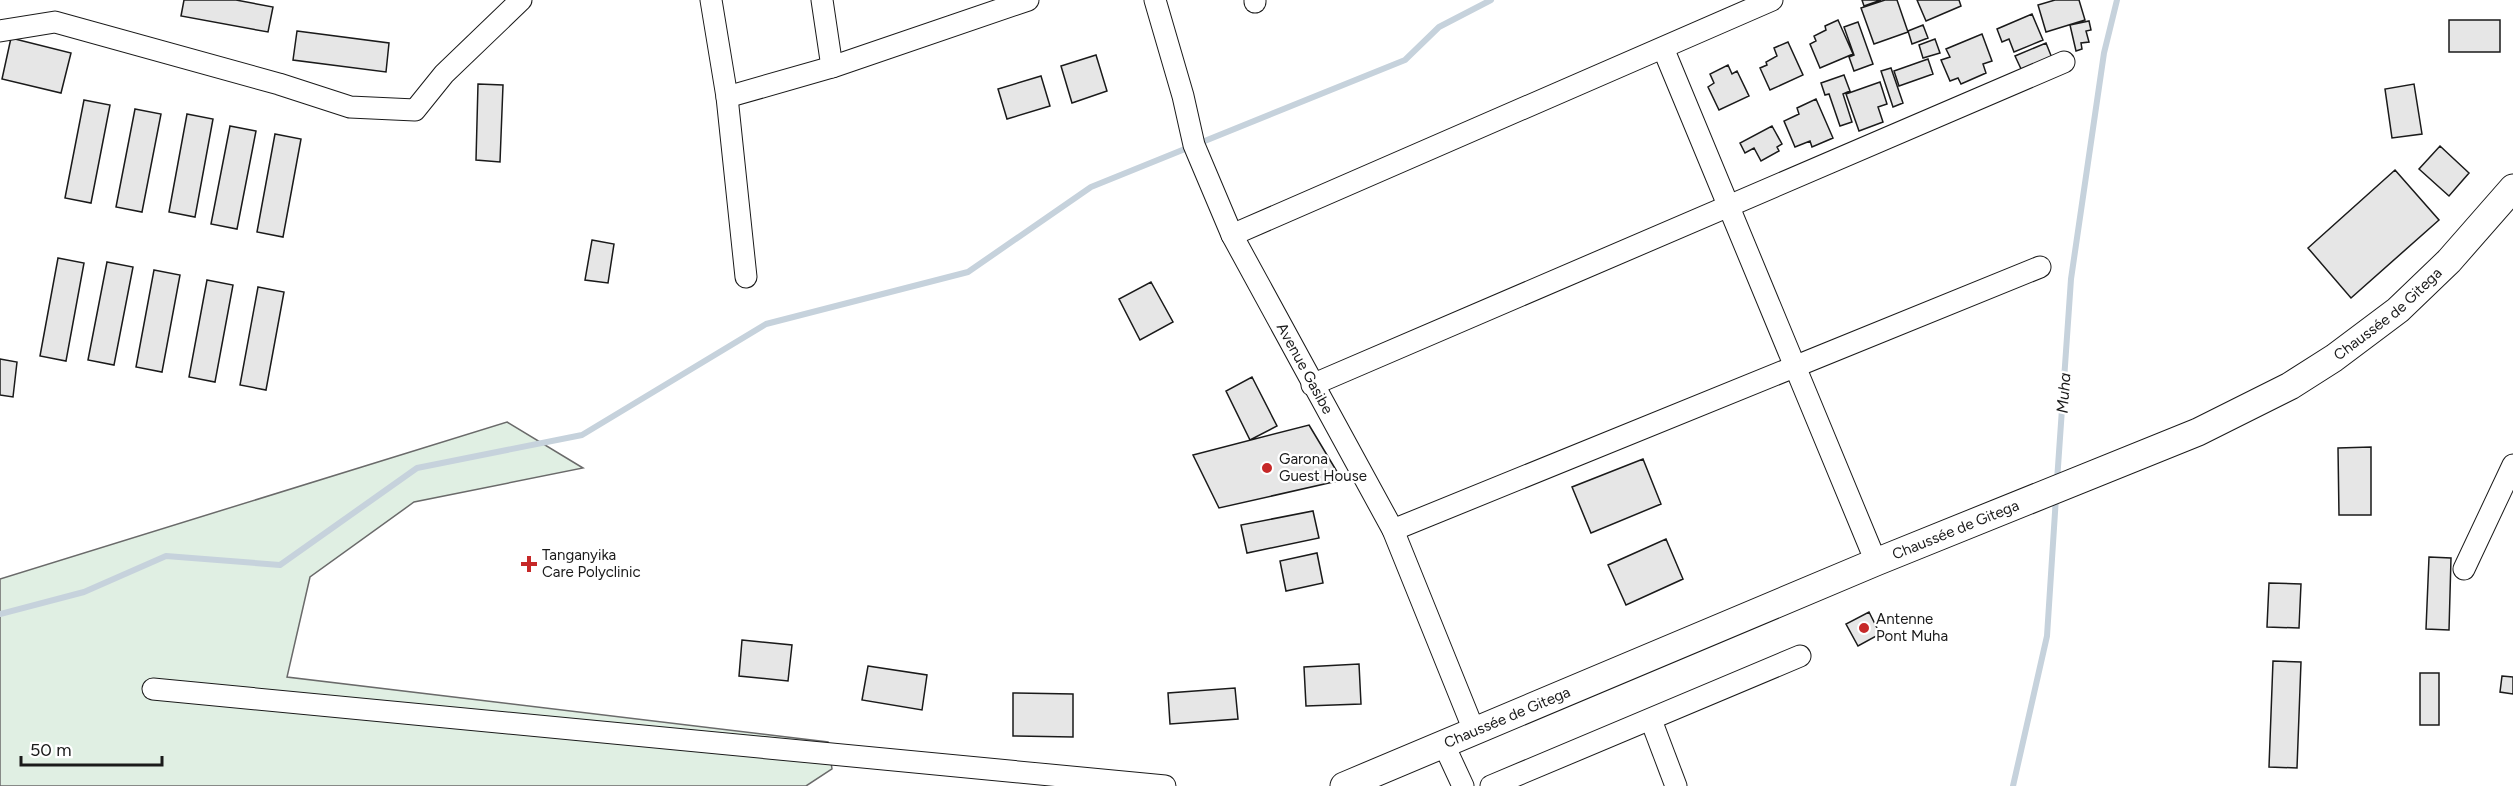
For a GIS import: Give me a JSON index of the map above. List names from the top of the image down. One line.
{"streets":{"main road":["Chaussée de Gitega"],"street":["Avenue Gasibe"]},"crossings":[["Chaussée de Gitega","Avenue Gasibe"]],"water":["Muha"],"places":{"other":["Garona Guest House","Antenne Pont Muha"],"health":["Tanganyika Care Polyclinic"]},"scale_bar":"50 m"}
